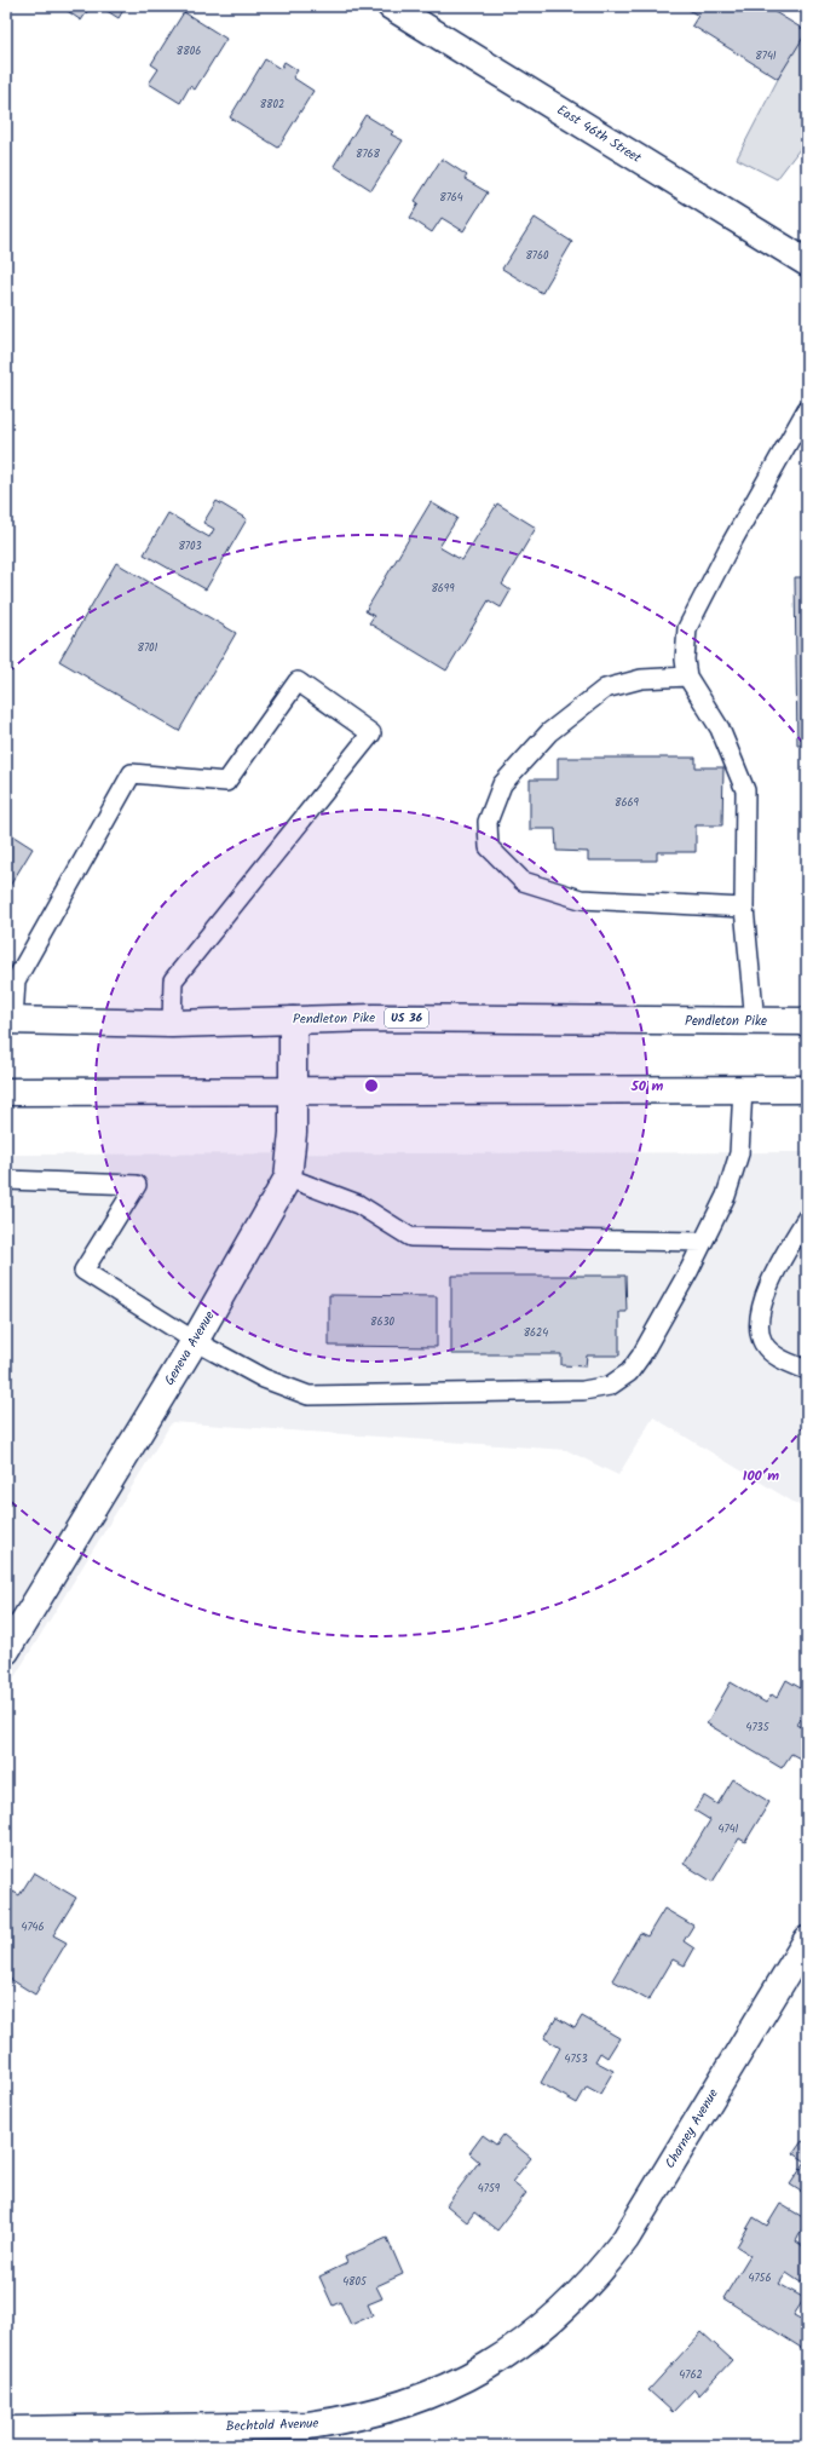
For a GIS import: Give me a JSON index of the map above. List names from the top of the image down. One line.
{"streets":{"street":["East 46th Street","US 36","Pendleton Pike","Geneva Avenue","Charney Avenue","Bechtold Avenue"]},"crossings":[["Pendleton Pike","Geneva Avenue"],["Charney Avenue","Bechtold Avenue"]],"house_numbers":["8806","8741","8802","8768","8764","8760","8703","8699","8701","8669","8630","8624","4735","4741","4746","4753","4759","4756","4805","4762"],"rings":["50 m","100 m"]}
